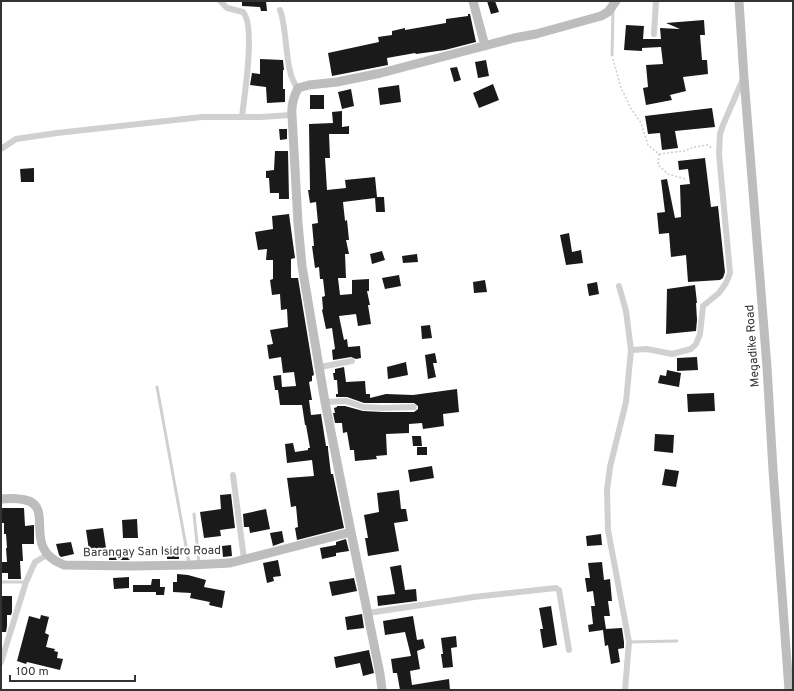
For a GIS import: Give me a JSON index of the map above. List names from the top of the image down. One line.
{"streets":{"street":["Megadike Road","Barangay San Isidro Road"]},"scale_bar":"100 m"}
